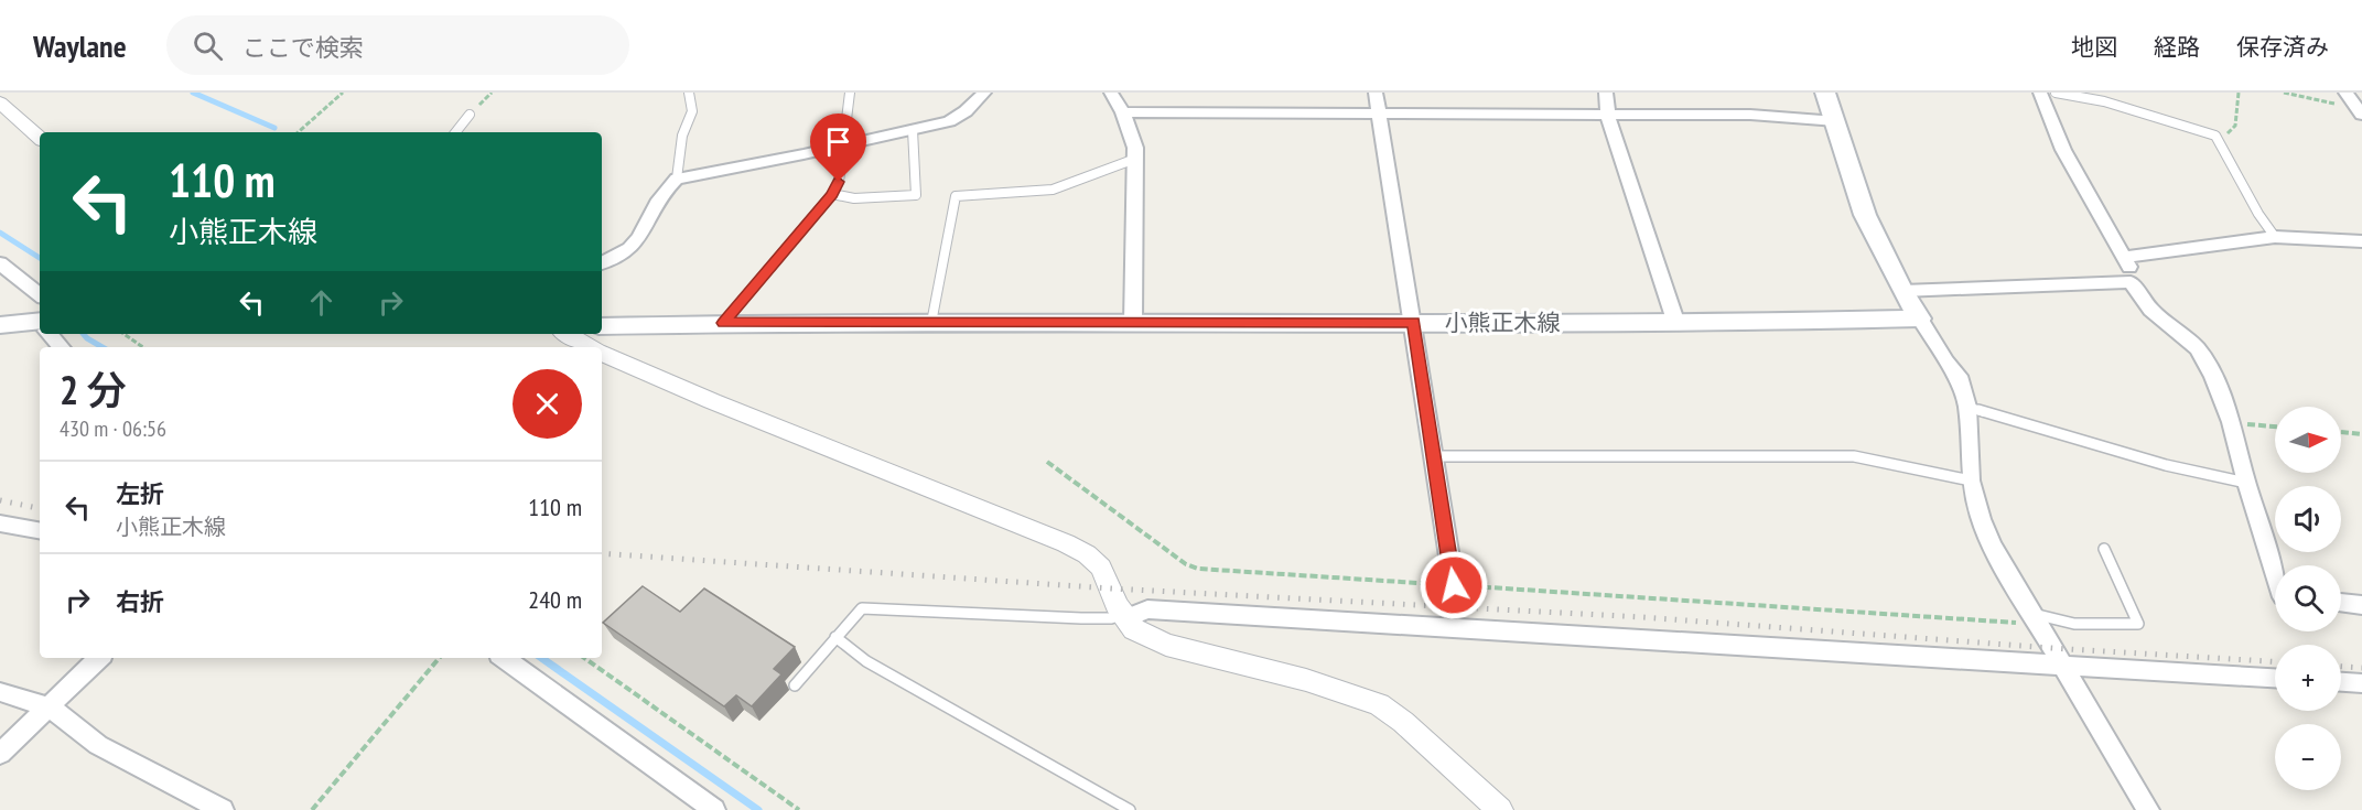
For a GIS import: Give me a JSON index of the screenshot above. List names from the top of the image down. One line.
{"streets":{"main road":["小熊正木線"]},"north":"right","page":{"header":"Waylane","search":"ここで検索","nav":["地図","経路","保存済み"],"turn":["110 m","小熊正木線"],"heading":["2 分","430 m · 06:56"],"map_buttons":["+","−"],"list":[{"name":"左折","note":"小熊正木線","value":"110 m"},{"name":"右折","value":"240 m"}]}}
